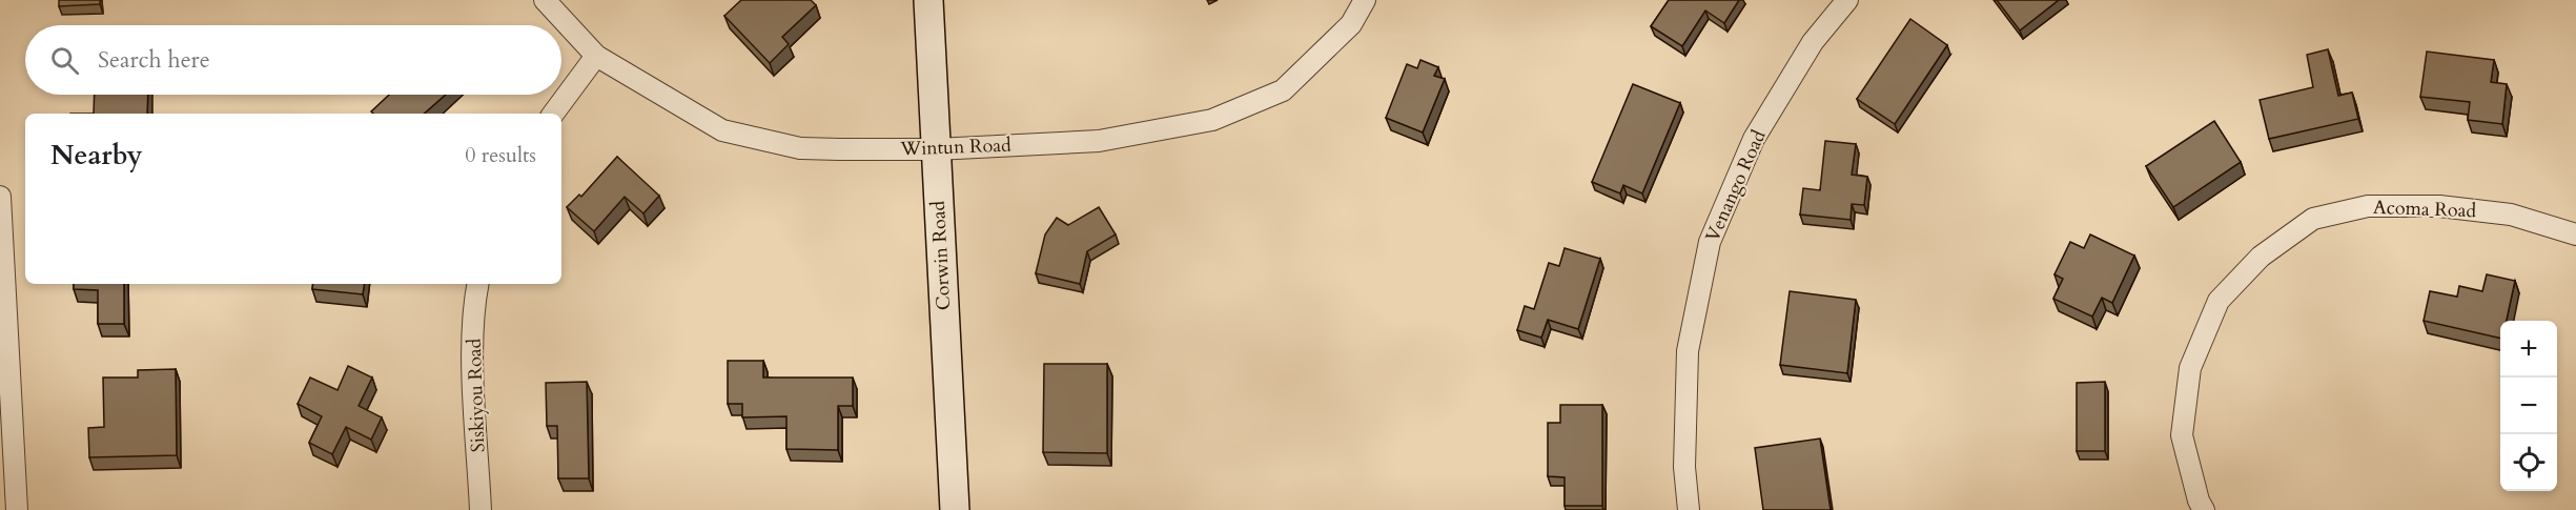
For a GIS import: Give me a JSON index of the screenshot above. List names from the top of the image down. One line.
{"streets":{"main road":["Corwin Road"],"street":["Wintun Road","Venango Road","Acoma Road","Siskiyou Road"]},"crossings":[["Wintun Road","Corwin Road"]],"page":{"search":"Search here","heading":["Nearby","0 results"],"map_buttons":["+","−"]}}
